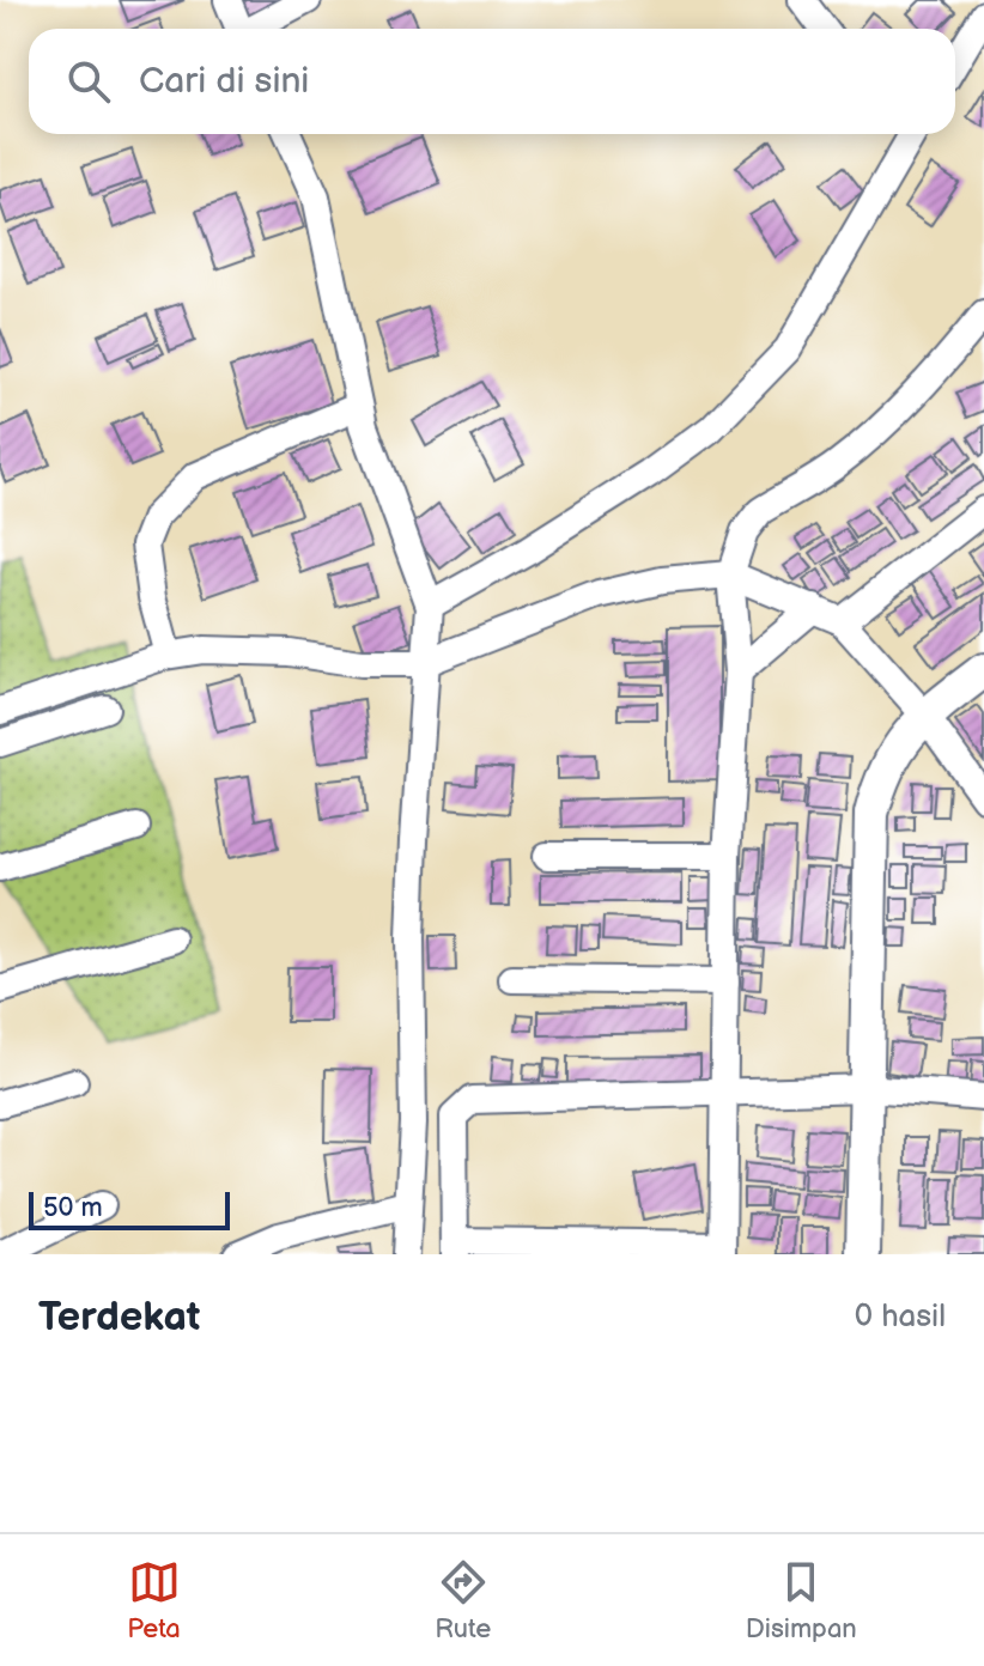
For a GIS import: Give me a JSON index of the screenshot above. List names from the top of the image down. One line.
{"scale_bar":"50 m","page":{"search":"Cari di sini","scale":"50 m","heading":["Terdekat","0 hasil"],"nav":["Peta","Rute","Disimpan"]}}
